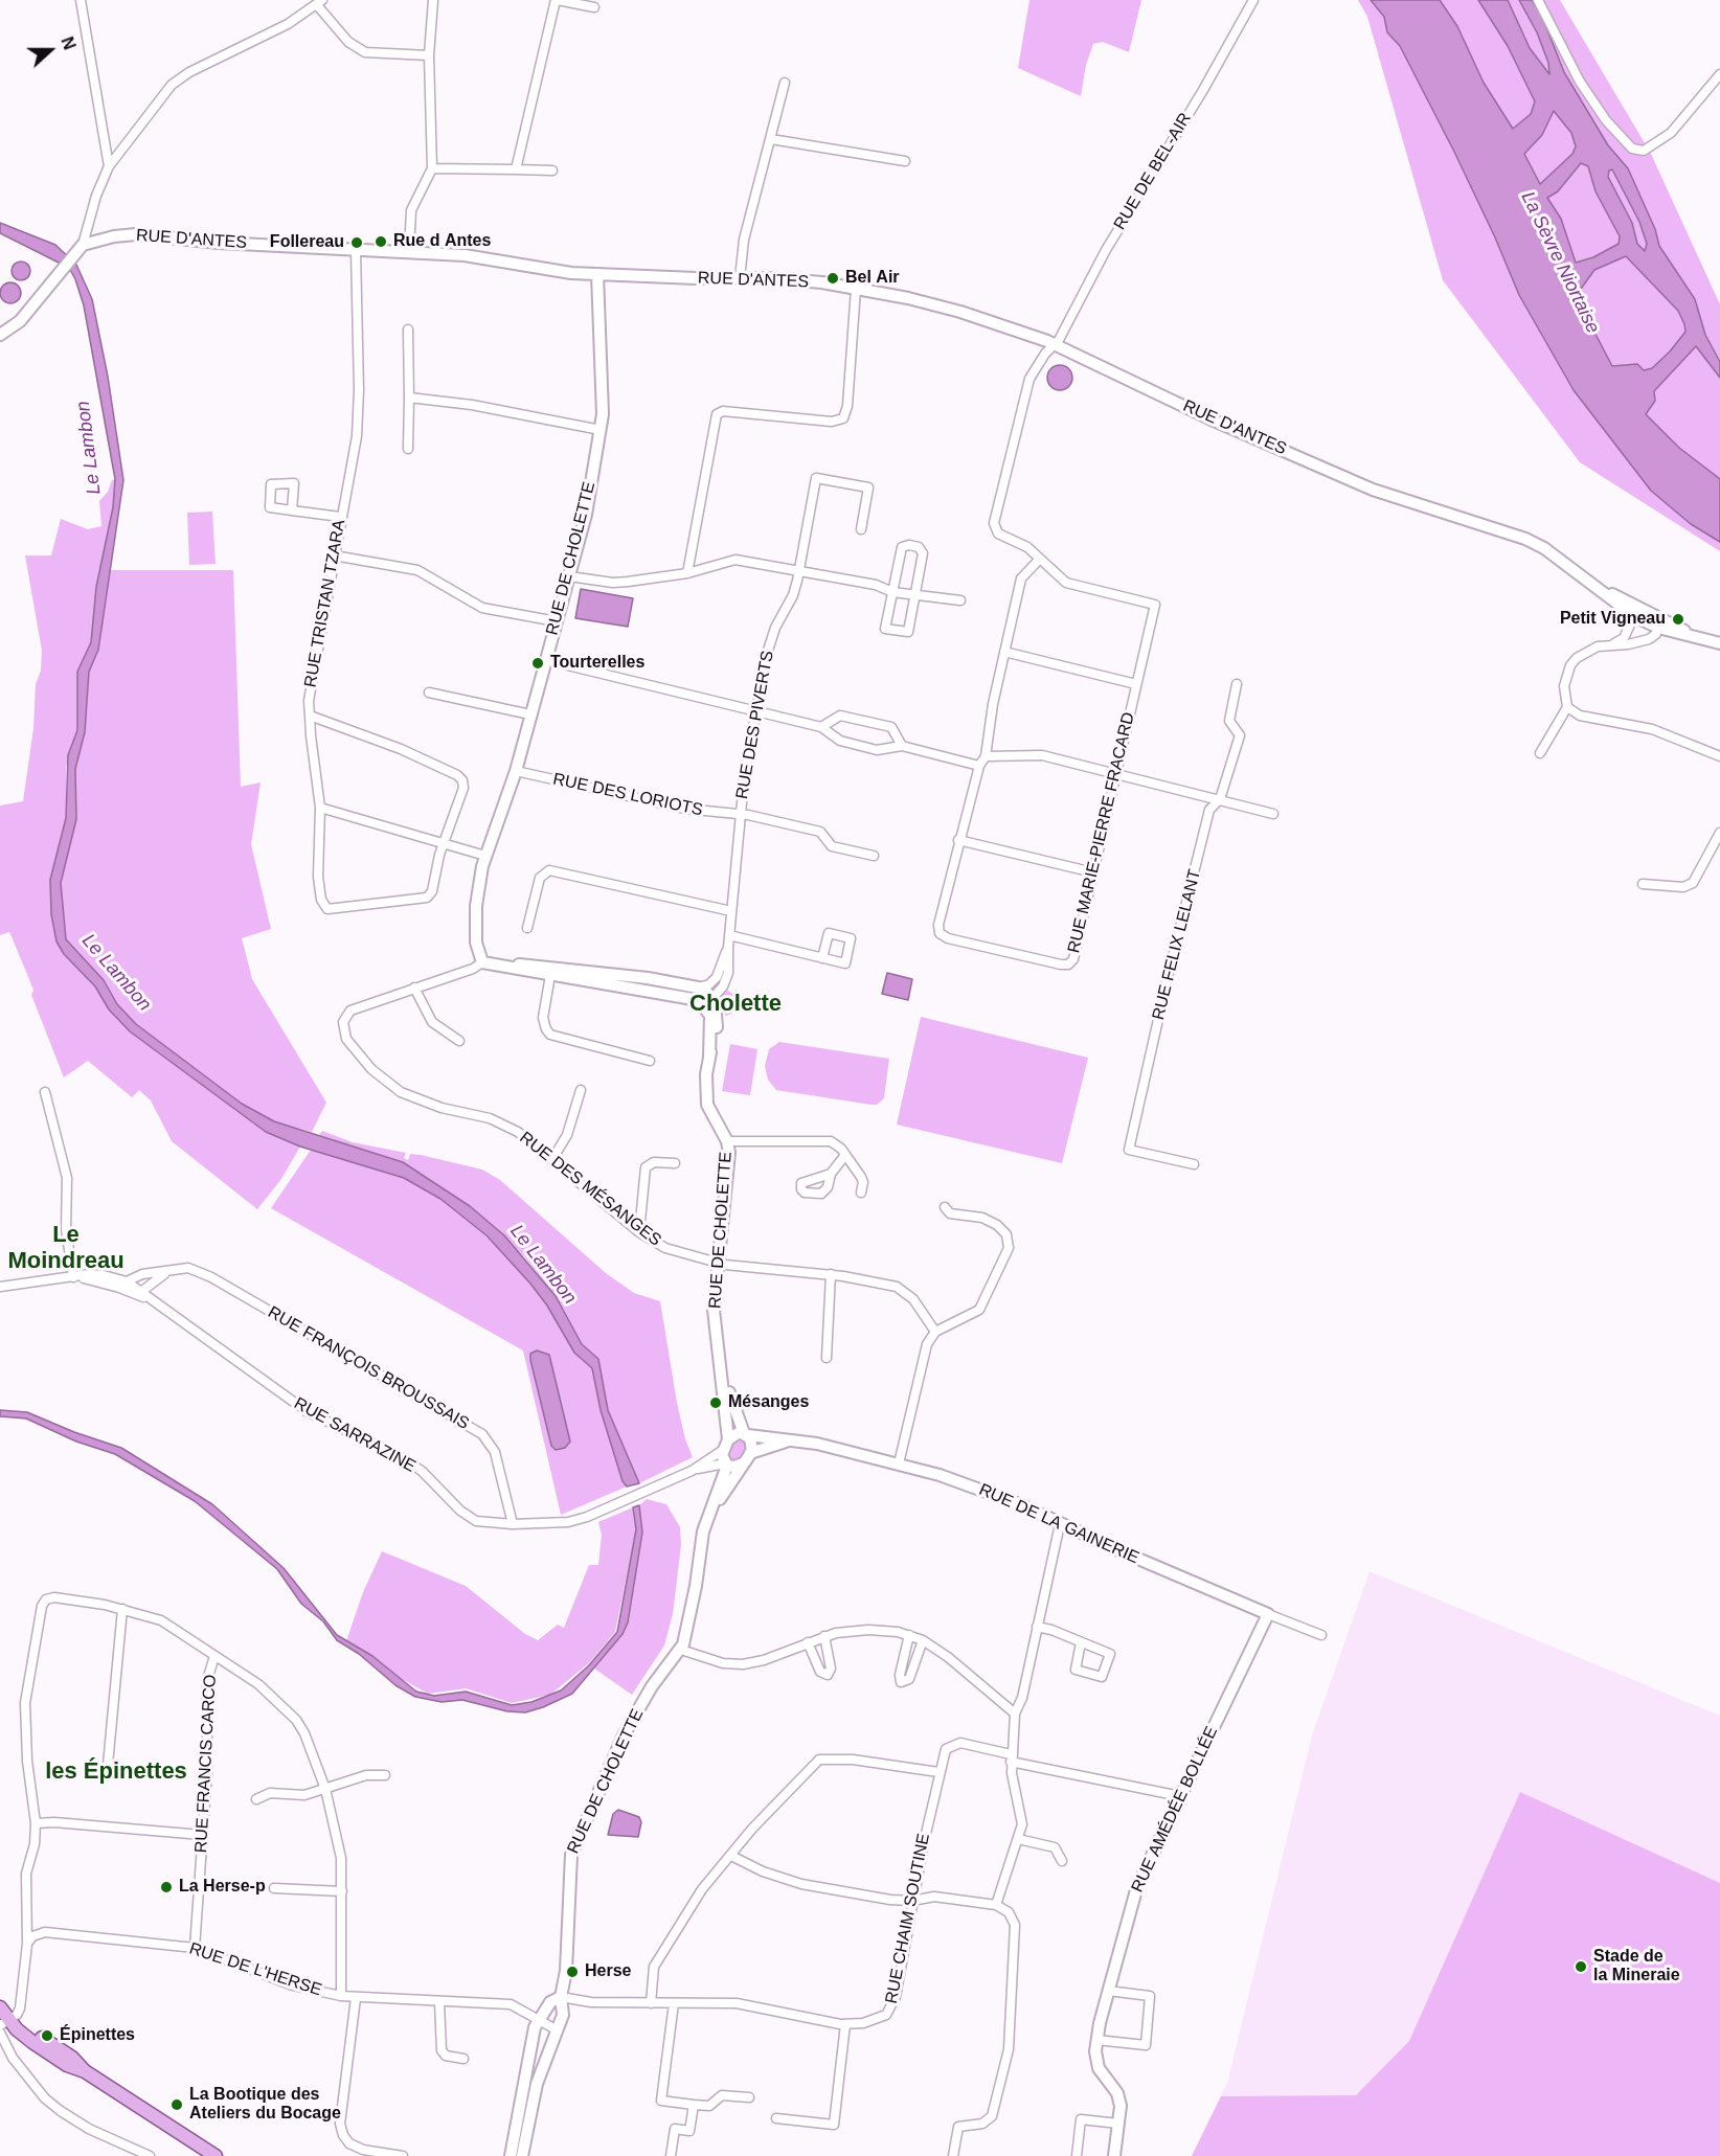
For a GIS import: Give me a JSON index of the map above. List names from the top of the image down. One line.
{"streets":{"street":["RUE DE BEL-AIR","RUE D'ANTES","RUE DE CHOLETTE","RUE TRISTAN TZARA","RUE DES PIVERTS","RUE DES LORIOTS","RUE MARIE-PIERRE FRACARD","RUE FELIX LELANT","RUE DES MÉSANGES","RUE FRANÇOIS BROUSSAIS","RUE SARRAZINE","RUE DE LA GAINERIE","RUE FRANCIS CARCO","RUE AMÉDÉE BOLLÉE","RUE CHAIM SOUTINE","RUE DE L'HERSE"]},"crossings":[["RUE DE BEL-AIR","RUE D'ANTES"],["RUE DE BEL-AIR","RUE MARIE-PIERRE FRACARD"],["RUE D'ANTES","RUE DE CHOLETTE"],["RUE D'ANTES","RUE TRISTAN TZARA"],["RUE DE CHOLETTE","RUE DES PIVERTS"],["RUE DE CHOLETTE","RUE DES LORIOTS"],["RUE DE CHOLETTE","RUE DES MÉSANGES"],["RUE DE CHOLETTE","RUE SARRAZINE"],["RUE DE CHOLETTE","RUE DE LA GAINERIE"],["RUE DE CHOLETTE","RUE CHAIM SOUTINE"],["RUE DE CHOLETTE","RUE DE L'HERSE"],["RUE DES PIVERTS","RUE DES LORIOTS"],["RUE FRANÇOIS BROUSSAIS","RUE SARRAZINE"],["RUE SARRAZINE","RUE DE LA GAINERIE"],["RUE DE LA GAINERIE","RUE AMÉDÉE BOLLÉE"],["RUE FRANCIS CARCO","RUE DE L'HERSE"],["RUE AMÉDÉE BOLLÉE","RUE CHAIM SOUTINE"]],"districts":["Cholette","Le Moindreau","les Épinettes"],"water":["La Sèvre Niortaise","Le Lambon"],"places":["Rue d Antes","Follereau","Bel Air","Petit Vigneau","Tourterelles","Mésanges","La Herse-p","Stade de la Mineraie","Herse","Épinettes","La Bootique des Ateliers du Bocage"],"north":"right"}
